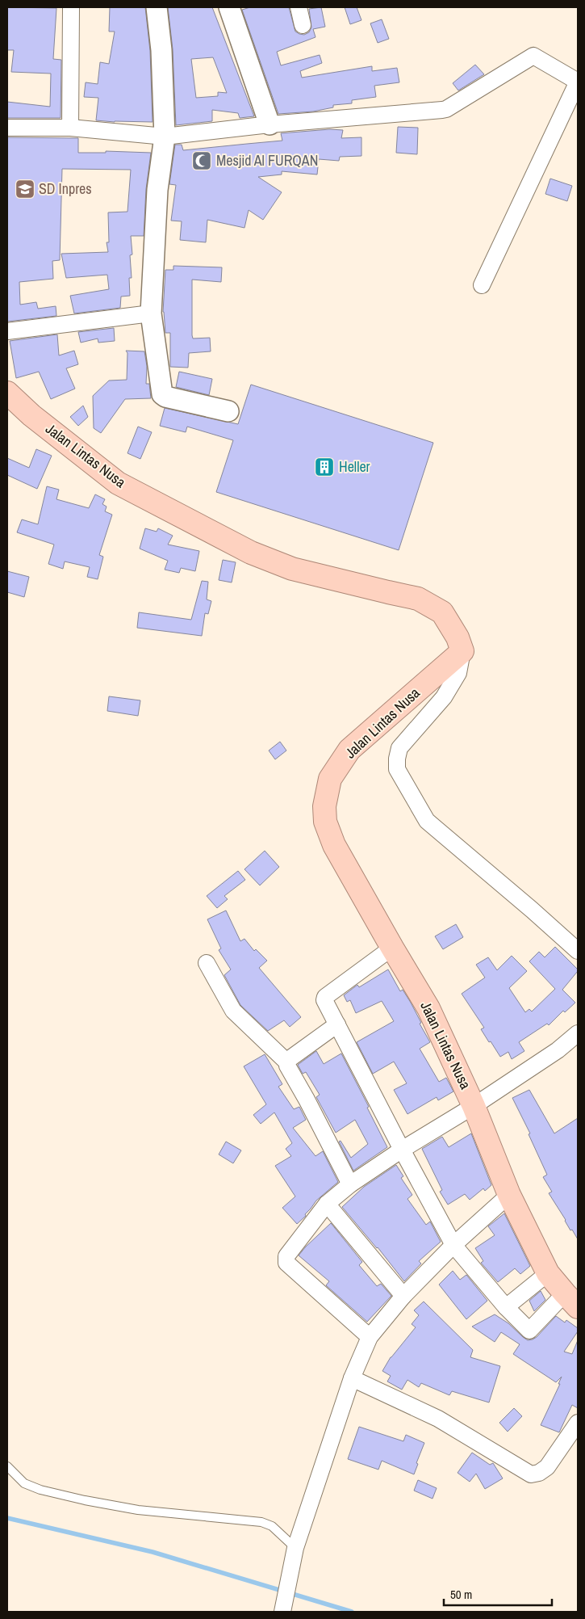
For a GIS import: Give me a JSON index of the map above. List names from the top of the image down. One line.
{"streets":{"highway":["Jalan Lintas Nusa"]},"places":{"mosque":["Mesjid Al FURQAN"],"school or university":["SD Inpres"],"building":["Heller"]},"scale_bar":"50 m"}
